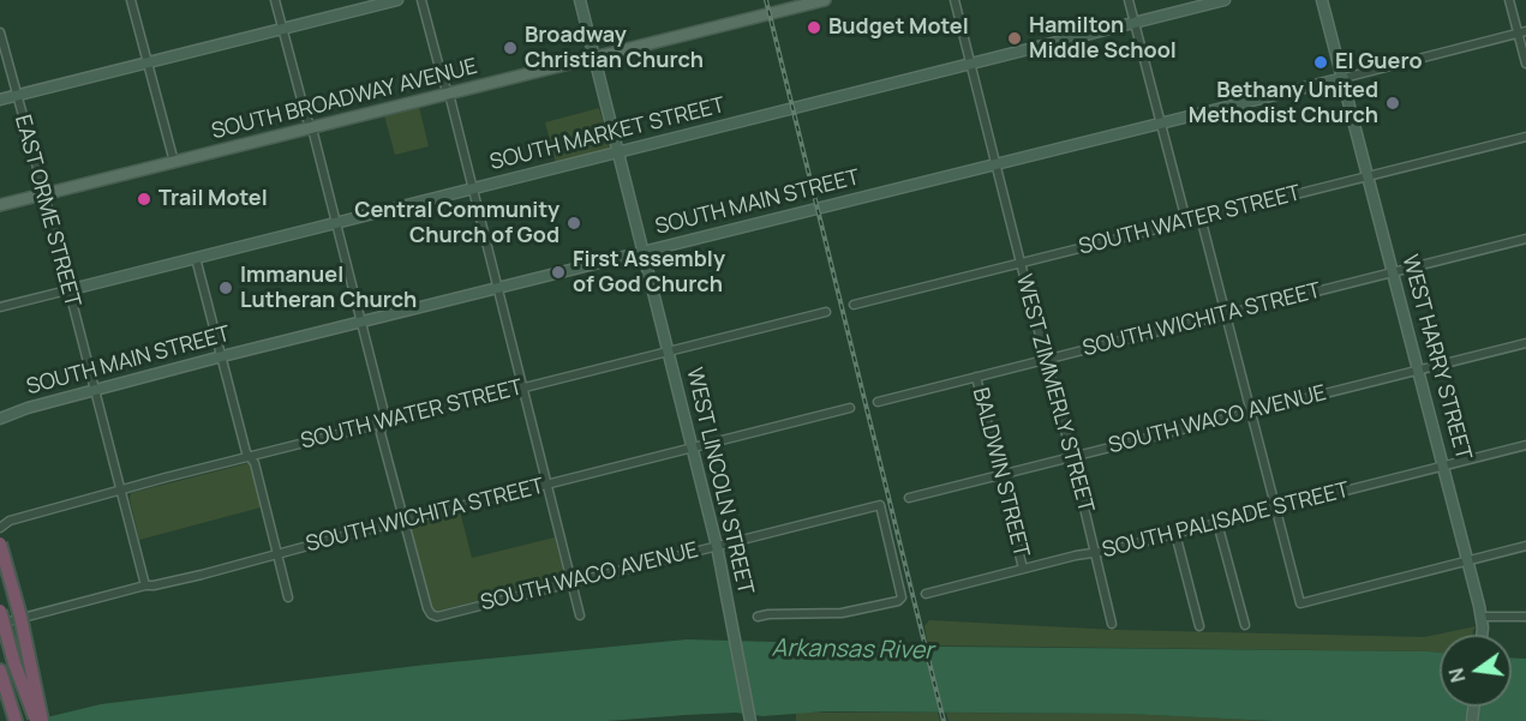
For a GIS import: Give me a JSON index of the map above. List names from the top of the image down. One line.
{"streets":{"main road":["SOUTH BROADWAY AVENUE"],"street":["SOUTH MARKET STREET","SOUTH MAIN STREET","EAST ORME STREET","SOUTH WATER STREET","SOUTH WICHITA STREET","WEST HARRY STREET","WEST ZIMMERLY STREET","SOUTH WACO AVENUE","BALDWIN STREET","WEST LINCOLN STREET","SOUTH PALISADE STREET"]},"crossings":[["SOUTH BROADWAY AVENUE","EAST ORME STREET"],["SOUTH BROADWAY AVENUE","WEST LINCOLN STREET"],["SOUTH MARKET STREET","EAST ORME STREET"],["SOUTH MARKET STREET","WEST ZIMMERLY STREET"],["SOUTH MARKET STREET","WEST LINCOLN STREET"],["SOUTH MAIN STREET","EAST ORME STREET"],["SOUTH MAIN STREET","WEST HARRY STREET"],["SOUTH MAIN STREET","WEST ZIMMERLY STREET"],["SOUTH MAIN STREET","WEST LINCOLN STREET"],["EAST ORME STREET","SOUTH WATER STREET"],["EAST ORME STREET","SOUTH WICHITA STREET"],["SOUTH WATER STREET","WEST HARRY STREET"],["SOUTH WATER STREET","WEST ZIMMERLY STREET"],["SOUTH WATER STREET","WEST LINCOLN STREET"],["SOUTH WICHITA STREET","WEST HARRY STREET"],["SOUTH WICHITA STREET","WEST ZIMMERLY STREET"],["SOUTH WICHITA STREET","SOUTH WACO AVENUE"],["SOUTH WICHITA STREET","BALDWIN STREET"],["SOUTH WICHITA STREET","WEST LINCOLN STREET"],["WEST HARRY STREET","SOUTH WACO AVENUE"],["WEST HARRY STREET","SOUTH PALISADE STREET"],["WEST ZIMMERLY STREET","SOUTH WACO AVENUE"],["WEST ZIMMERLY STREET","SOUTH PALISADE STREET"],["SOUTH WACO AVENUE","BALDWIN STREET"],["SOUTH WACO AVENUE","WEST LINCOLN STREET"],["BALDWIN STREET","SOUTH PALISADE STREET"]],"water":["Arkansas River"],"places":["Budget Motel","Hamilton Middle School","Broadway Christian Church","El Guero","Bethany United Methodist Church","Trail Motel","Central Community Church of God","First Assembly of God Church","Immanuel Lutheran Church"],"north":"left"}
